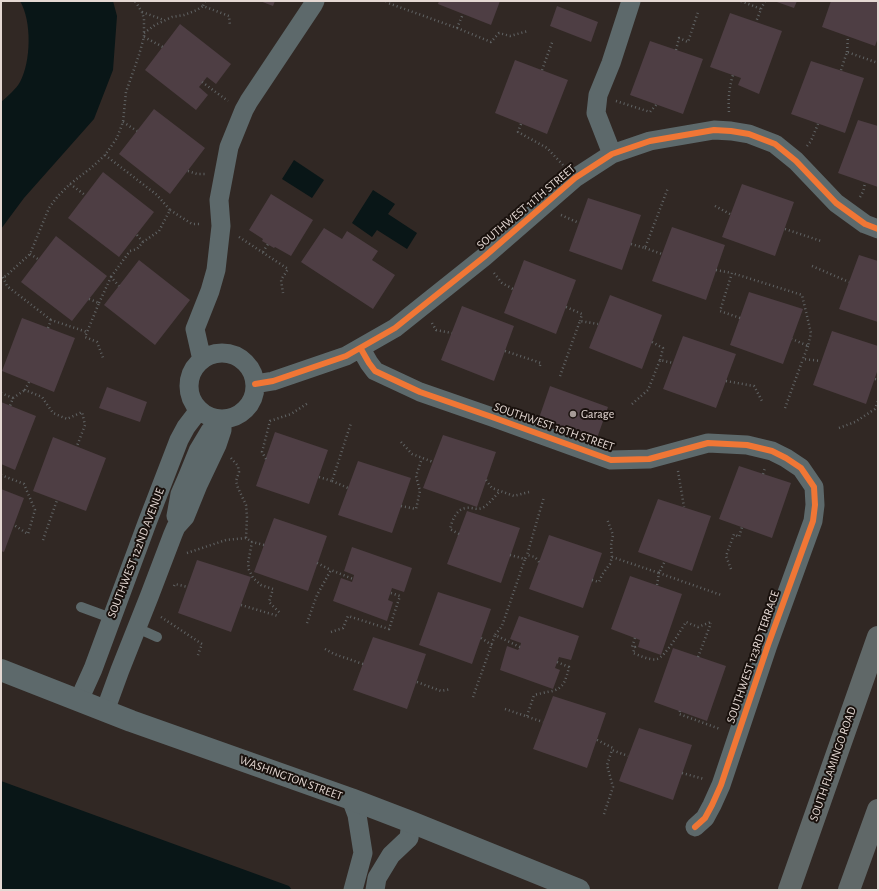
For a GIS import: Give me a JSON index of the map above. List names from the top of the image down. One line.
{"streets":{"highway":["SOUTH FLAMINGO ROAD"],"street":["SOUTHWEST 11TH STREET","SOUTHWEST 10TH STREET","SOUTHWEST 122ND AVENUE","SOUTHWEST 123RD TERRACE","WASHINGTON STREET"]},"crossings":[["SOUTHWEST 11TH STREET","SOUTHWEST 10TH STREET"],["SOUTHWEST 11TH STREET","SOUTHWEST 122ND AVENUE"],["SOUTHWEST 10TH STREET","SOUTHWEST 123RD TERRACE"],["SOUTHWEST 122ND AVENUE","WASHINGTON STREET"]],"places":["Garage"]}
